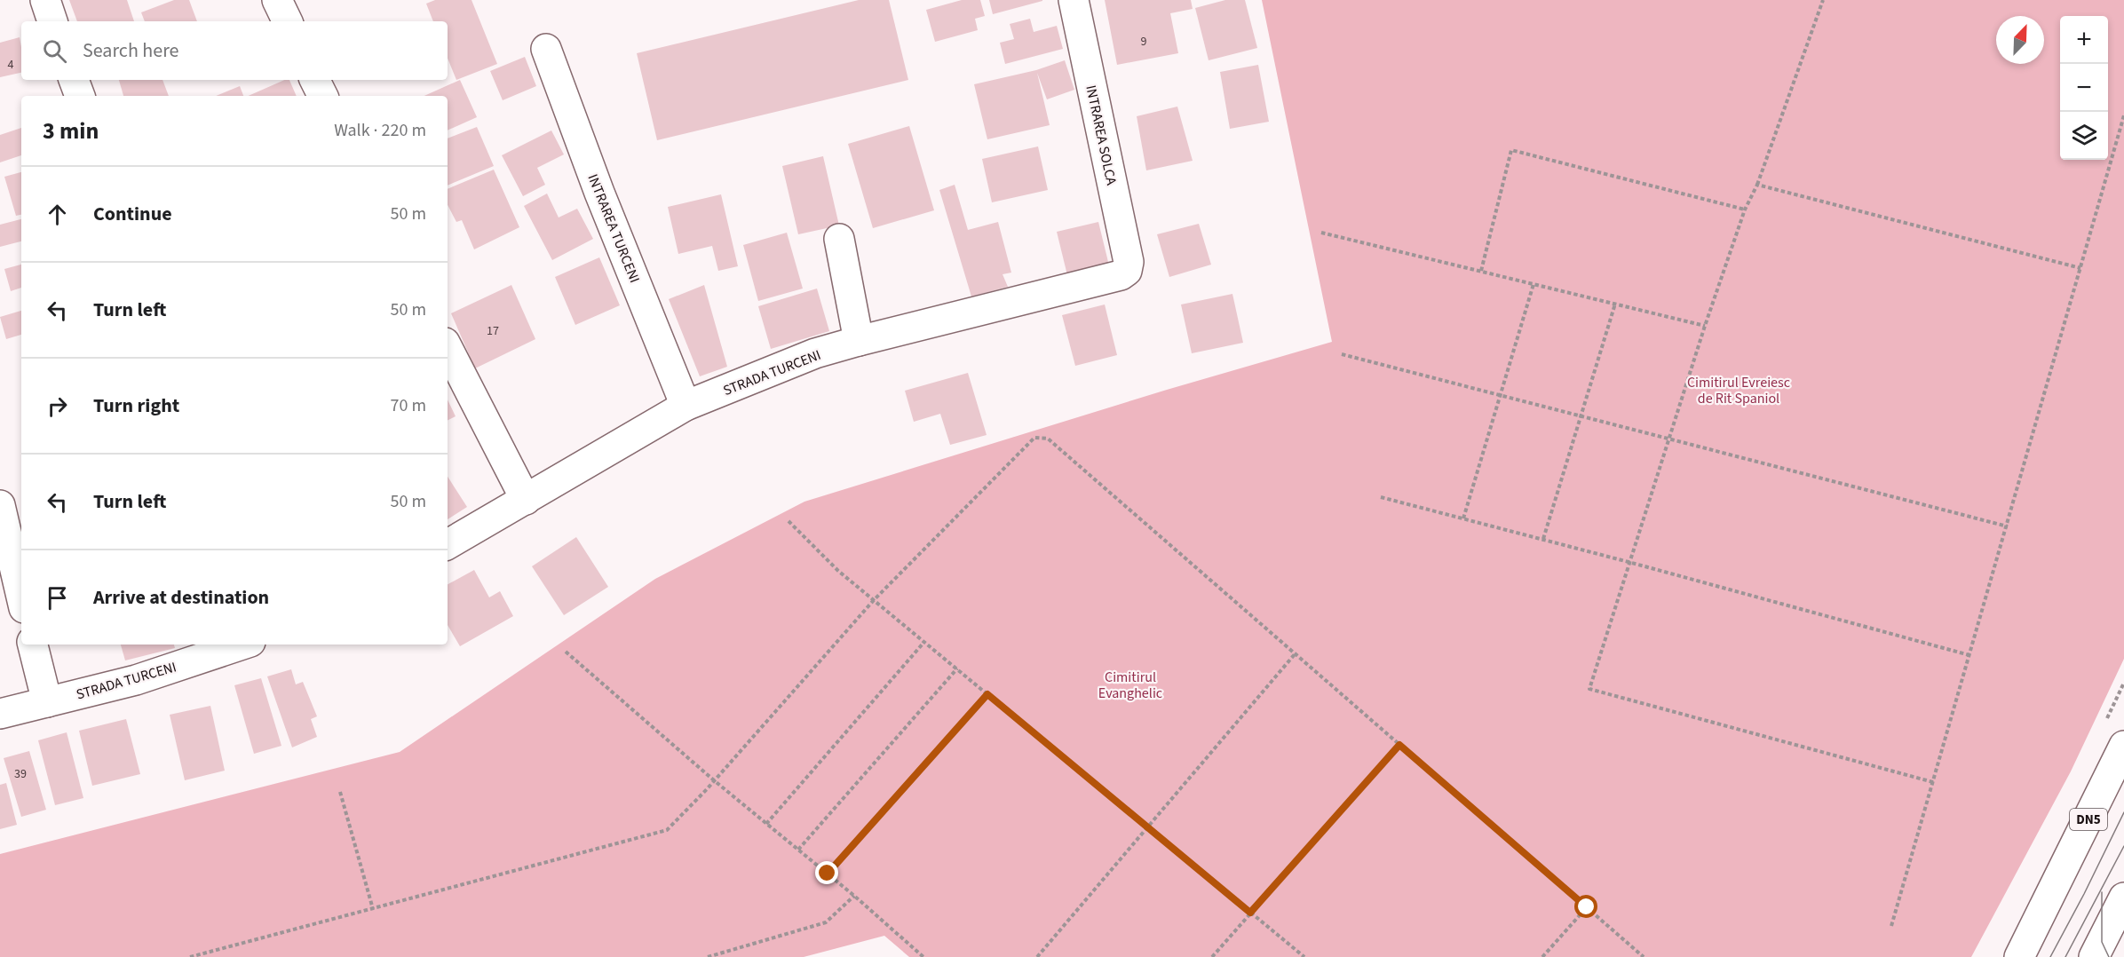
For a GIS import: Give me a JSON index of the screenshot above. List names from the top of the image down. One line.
{"streets":{"street":["INTRAREA SOLCA","INTRAREA TURCENI","STRADA TURCENI","DN5"]},"crossings":[["INTRAREA SOLCA","STRADA TURCENI"],["INTRAREA TURCENI","STRADA TURCENI"]],"parks":["Cimitirul Evreiesc de Rit Spaniol","Cimitirul Evanghelic"],"house_numbers":["9","4","17","39"],"north":"top right","page":{"map_buttons":["+","−"],"search":"Search here","heading":["3 min","Walk · 220 m"],"list":[["Continue","50 m"],["Turn left","50 m"],["Turn right","70 m"],["Turn left","50 m"],"Arrive at destination"]}}
